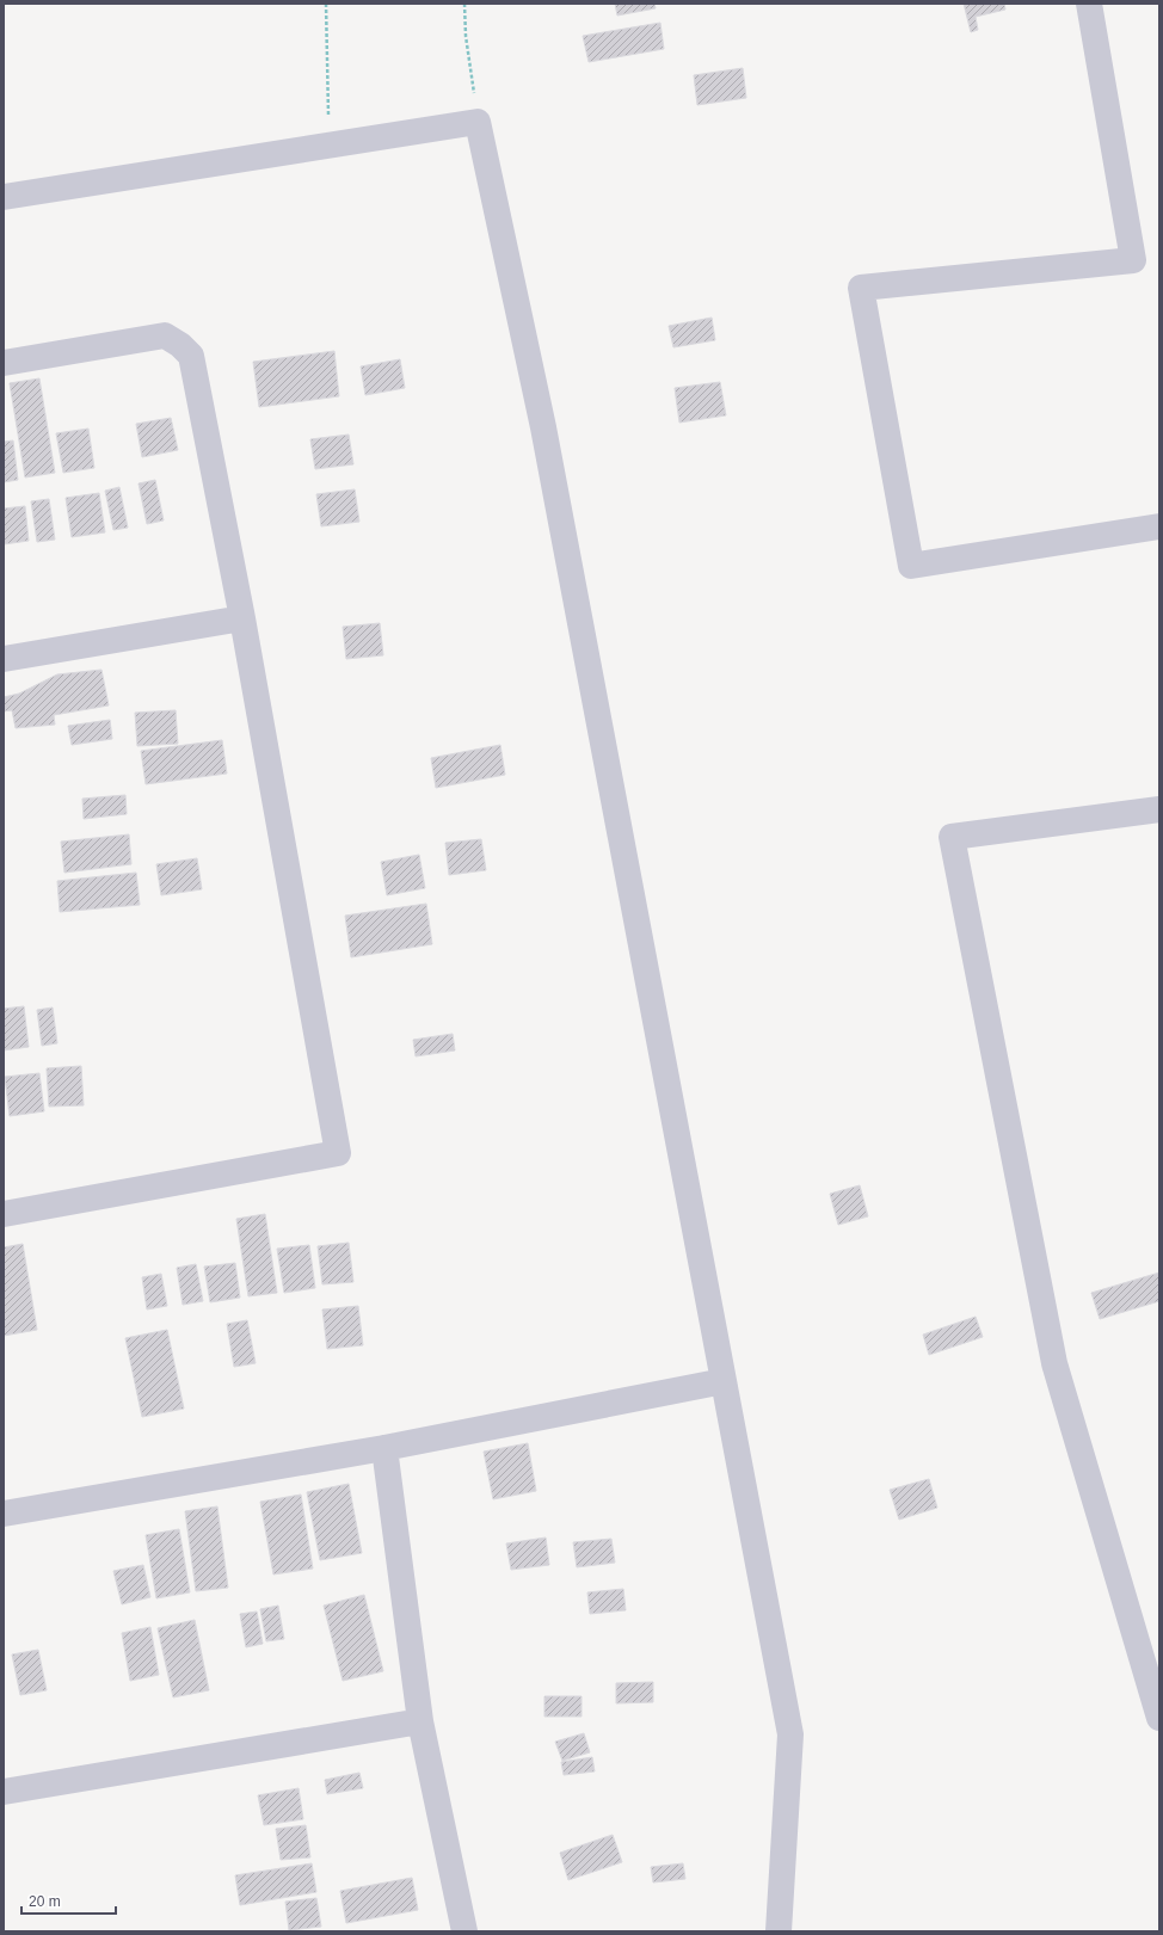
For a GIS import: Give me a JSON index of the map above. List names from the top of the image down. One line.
{"scale_bar":"20 m"}
